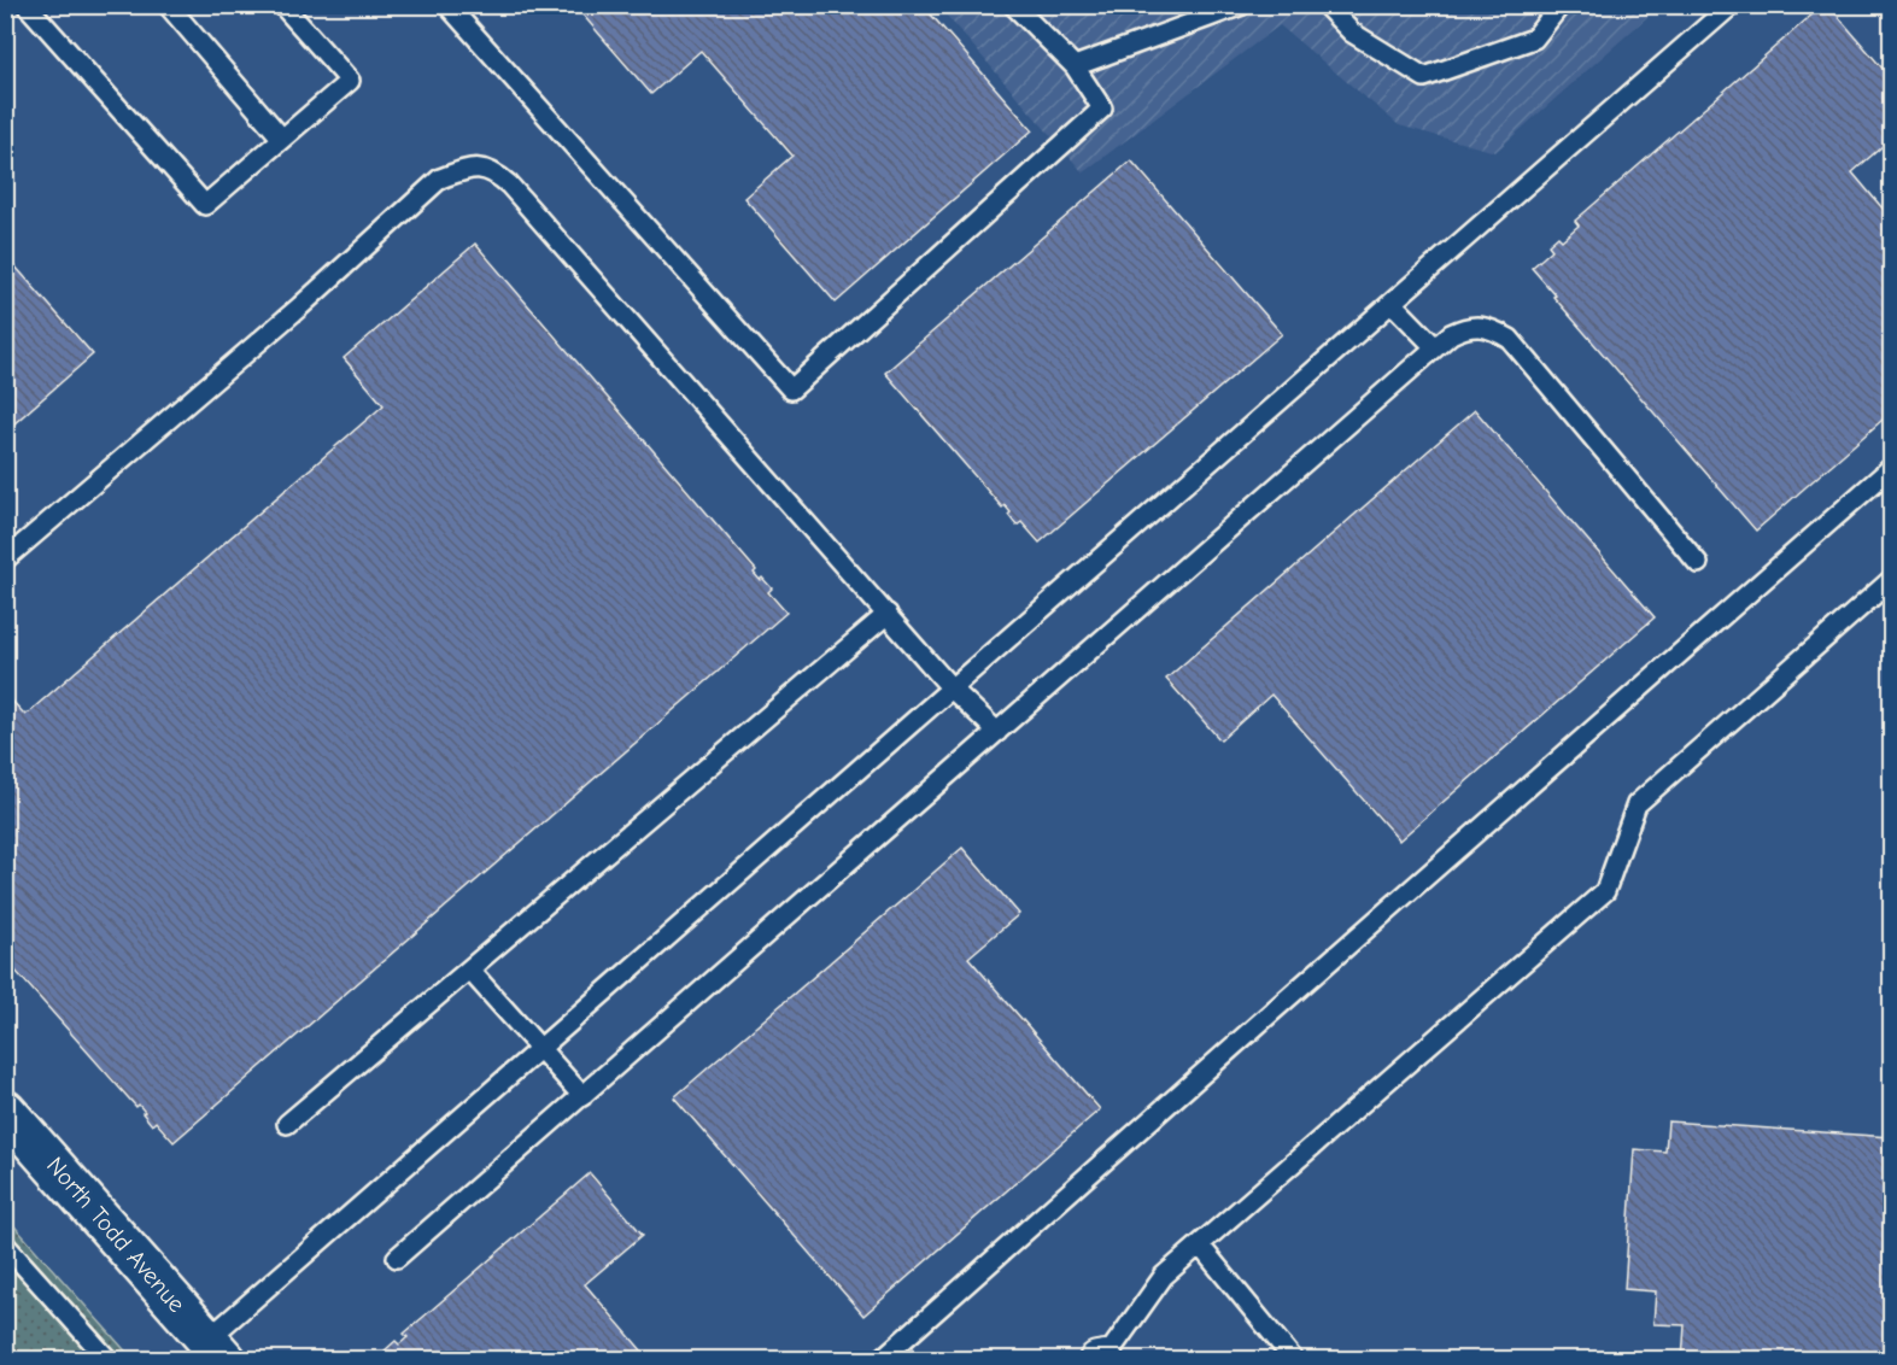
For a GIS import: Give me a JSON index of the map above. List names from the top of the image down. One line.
{"streets":{"street":["North Todd Avenue"]}}
